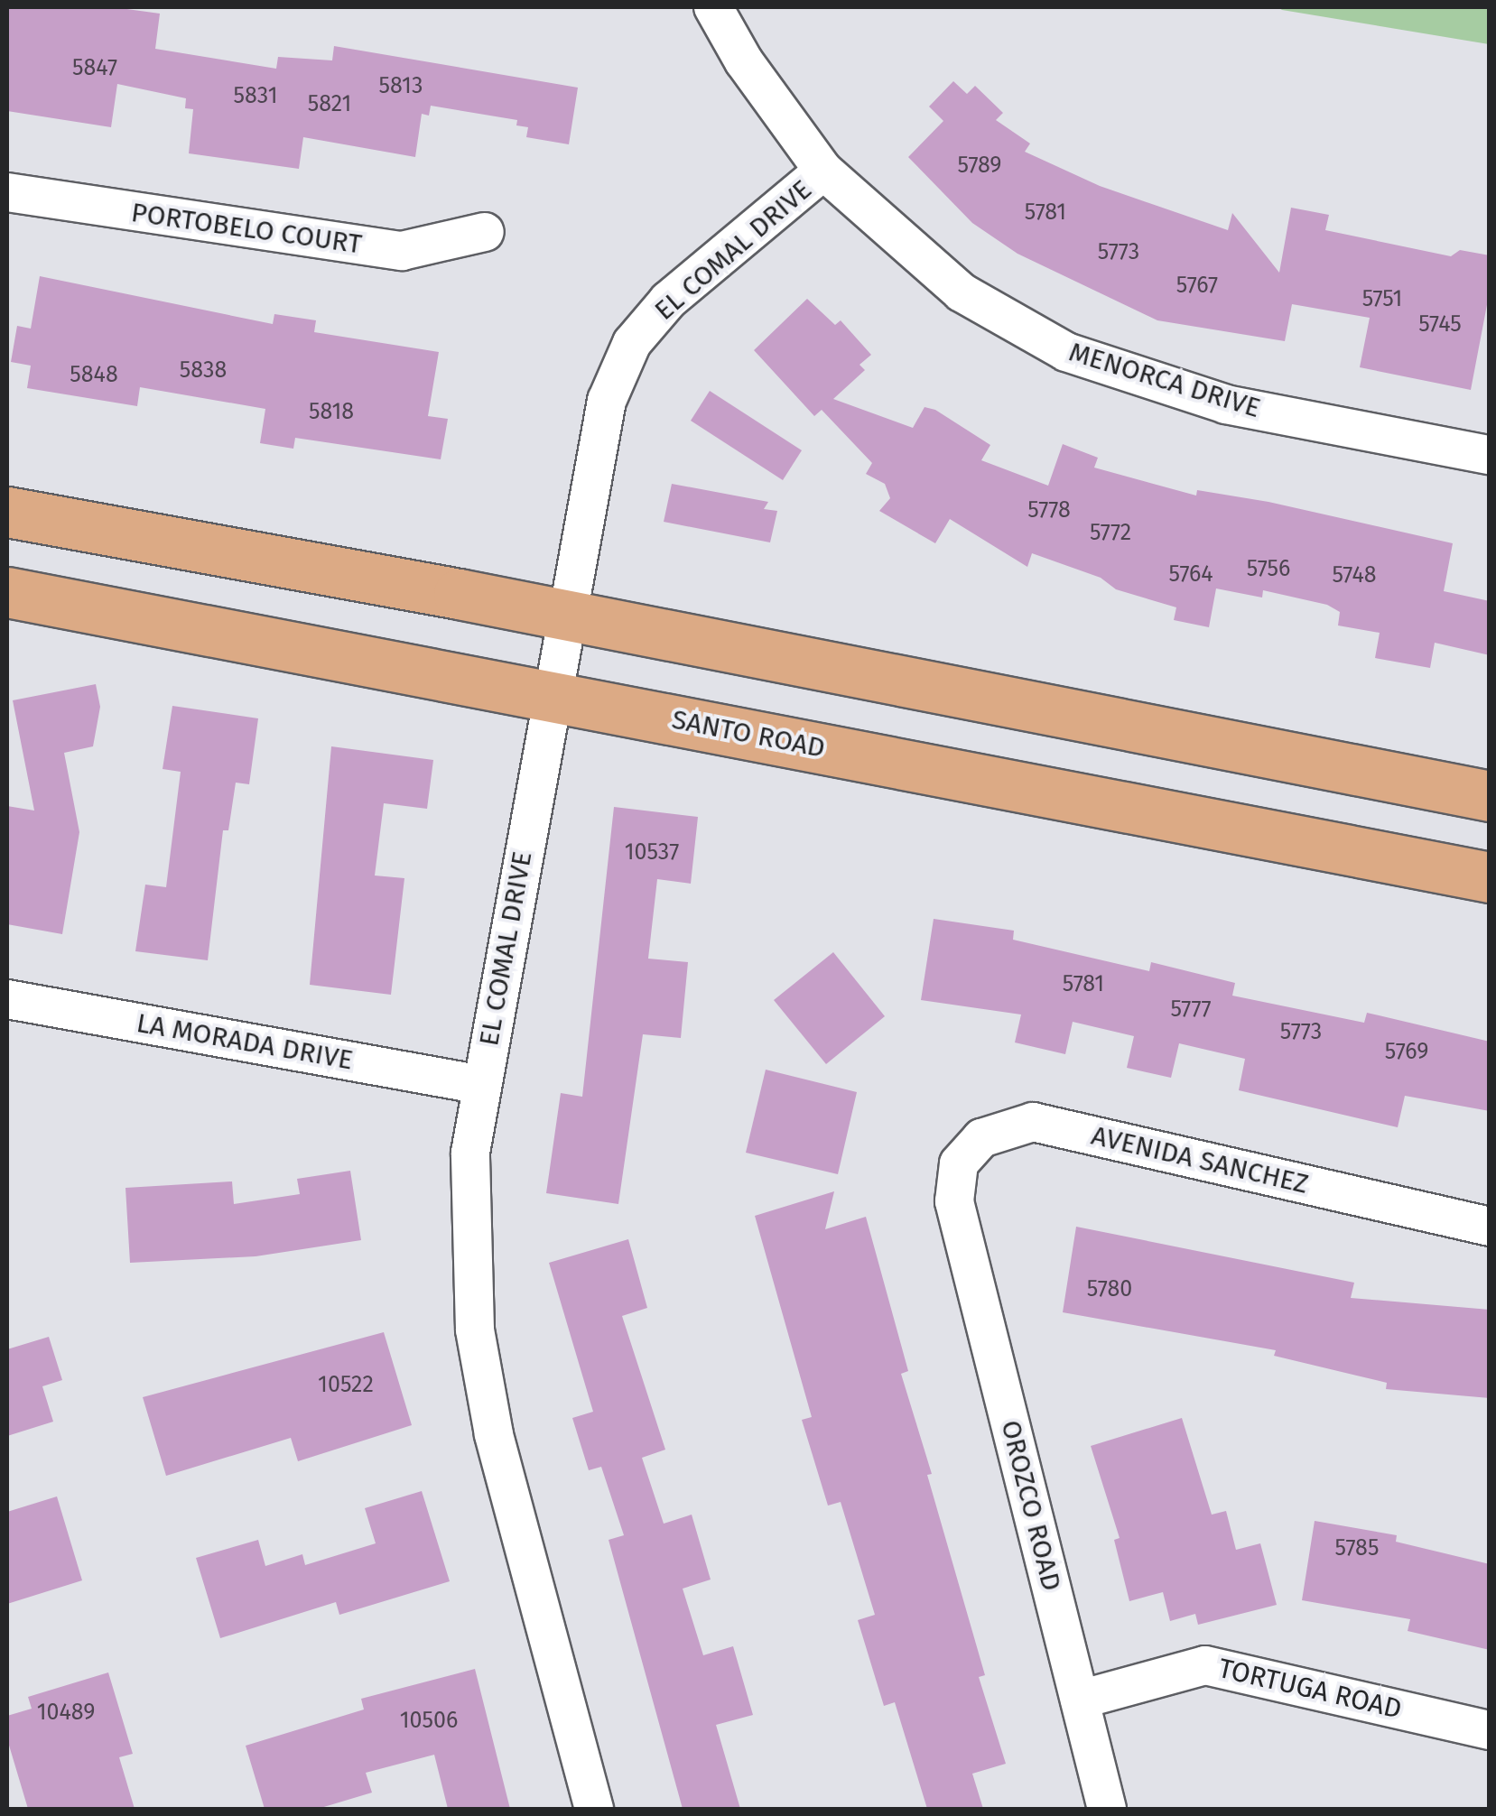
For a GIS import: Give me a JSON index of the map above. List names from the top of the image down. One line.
{"streets":{"main road":["SANTO ROAD"],"street":["PORTOBELO COURT","EL COMAL DRIVE","MENORCA DRIVE","LA MORADA DRIVE","AVENIDA SANCHEZ","OROZCO ROAD","TORTUGA ROAD"]},"crossings":[["EL COMAL DRIVE","MENORCA DRIVE"],["EL COMAL DRIVE","SANTO ROAD"],["EL COMAL DRIVE","LA MORADA DRIVE"],["AVENIDA SANCHEZ","OROZCO ROAD"],["OROZCO ROAD","TORTUGA ROAD"]],"house_numbers":["5847","5813","5831","5821","5789","5781","5773","5767","5751","5745","5838","5848","5818","5778","5772","5756","5764","5748","10537","5781","5777","5773","5769","5780","10522","5785","10489","10506"]}
